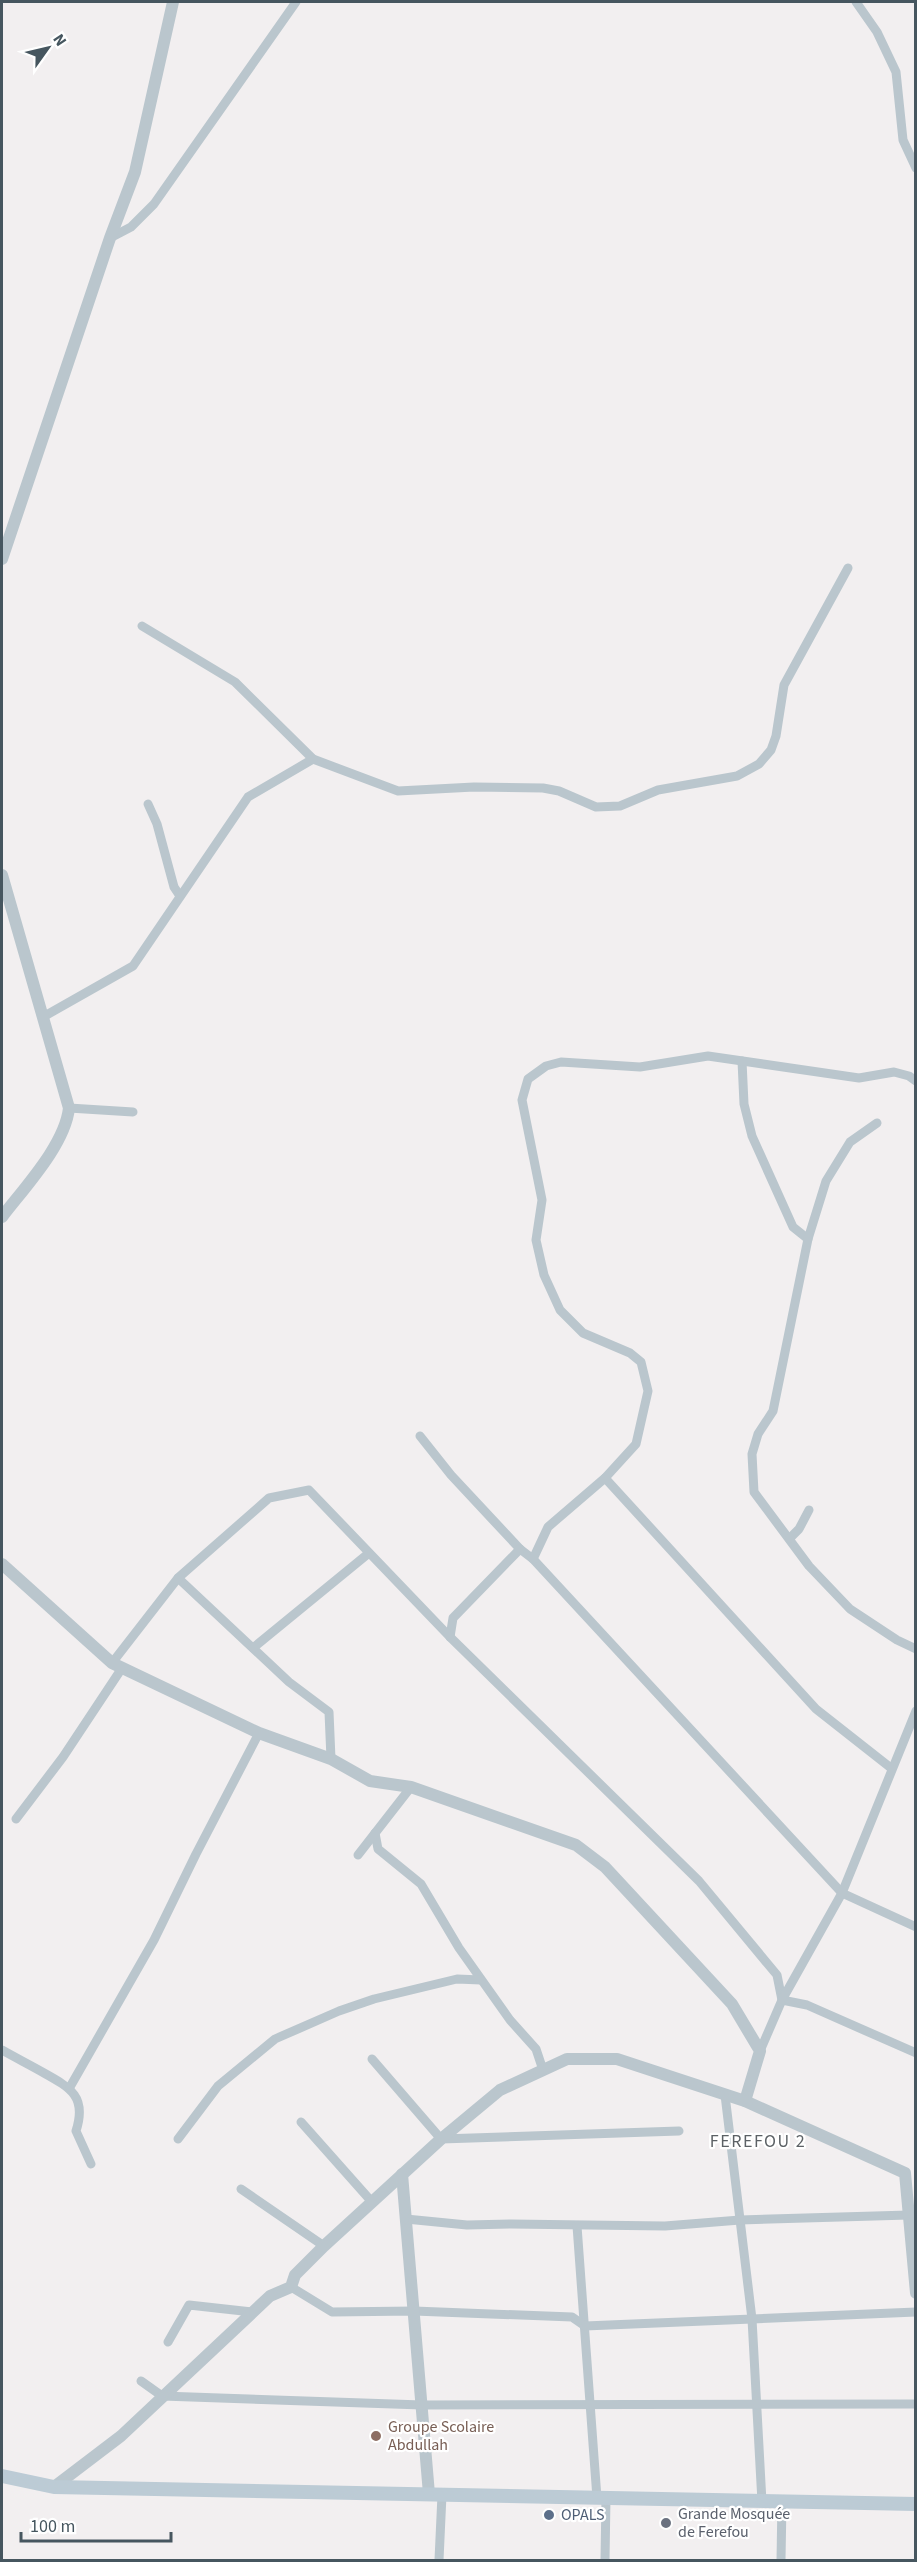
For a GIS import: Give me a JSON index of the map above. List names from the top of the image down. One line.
{"districts":["FEREFOU 2"],"places":["Groupe Scolaire Abdullah","OPALS","Grande Mosquée de Ferefou"],"scale_bar":"100 m","north":"top right"}
